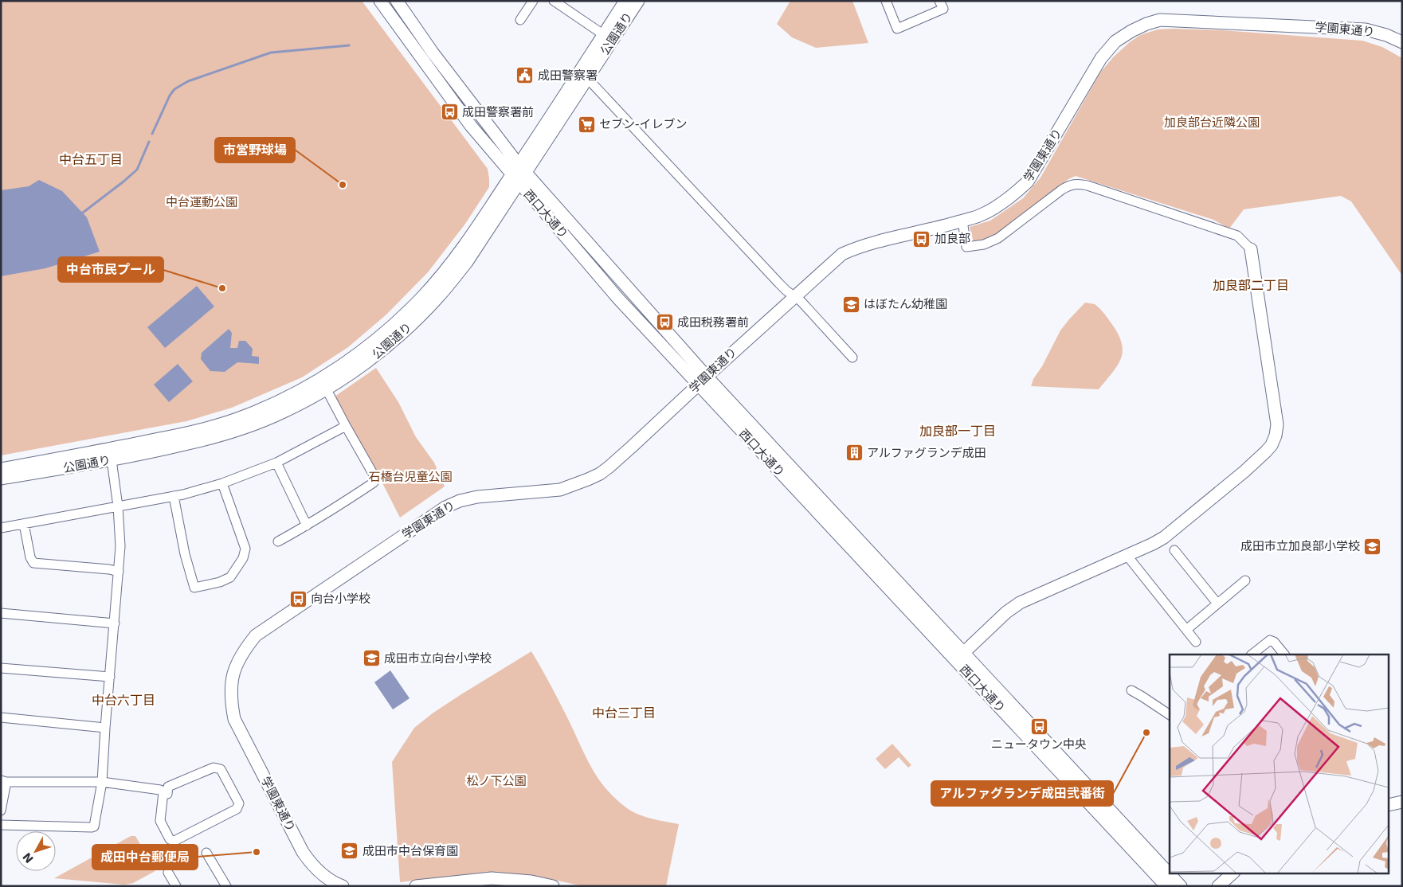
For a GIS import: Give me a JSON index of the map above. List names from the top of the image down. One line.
{"streets":{"street":["学園東通り","公園通り","西口大通り"]},"crossings":[["学園東通り","西口大通り"],["公園通り","西口大通り"]],"districts":["中台五丁目","加良部二丁目","加良部一丁目","中台六丁目","中台三丁目"],"parks":["加良部台近隣公園","中台運動公園","石橋台児童公園","松ノ下公園"],"places":{"public building":["成田警察署"],"bus stop":["成田警察署前","加良部","成田税務署前","向台小学校","ニュータウン中央"],"supermarket":["セブン-イレブン"],"other":["市営野球場","中台市民プール","アルファグランデ成田弐番街","成田中台郵便局"],"school or university":["はぼたん幼稚園","成田市立加良部小学校","成田市立向台小学校","成田市中台保育園"],"building":["アルファグランデ成田"]},"north":"bottom left"}
